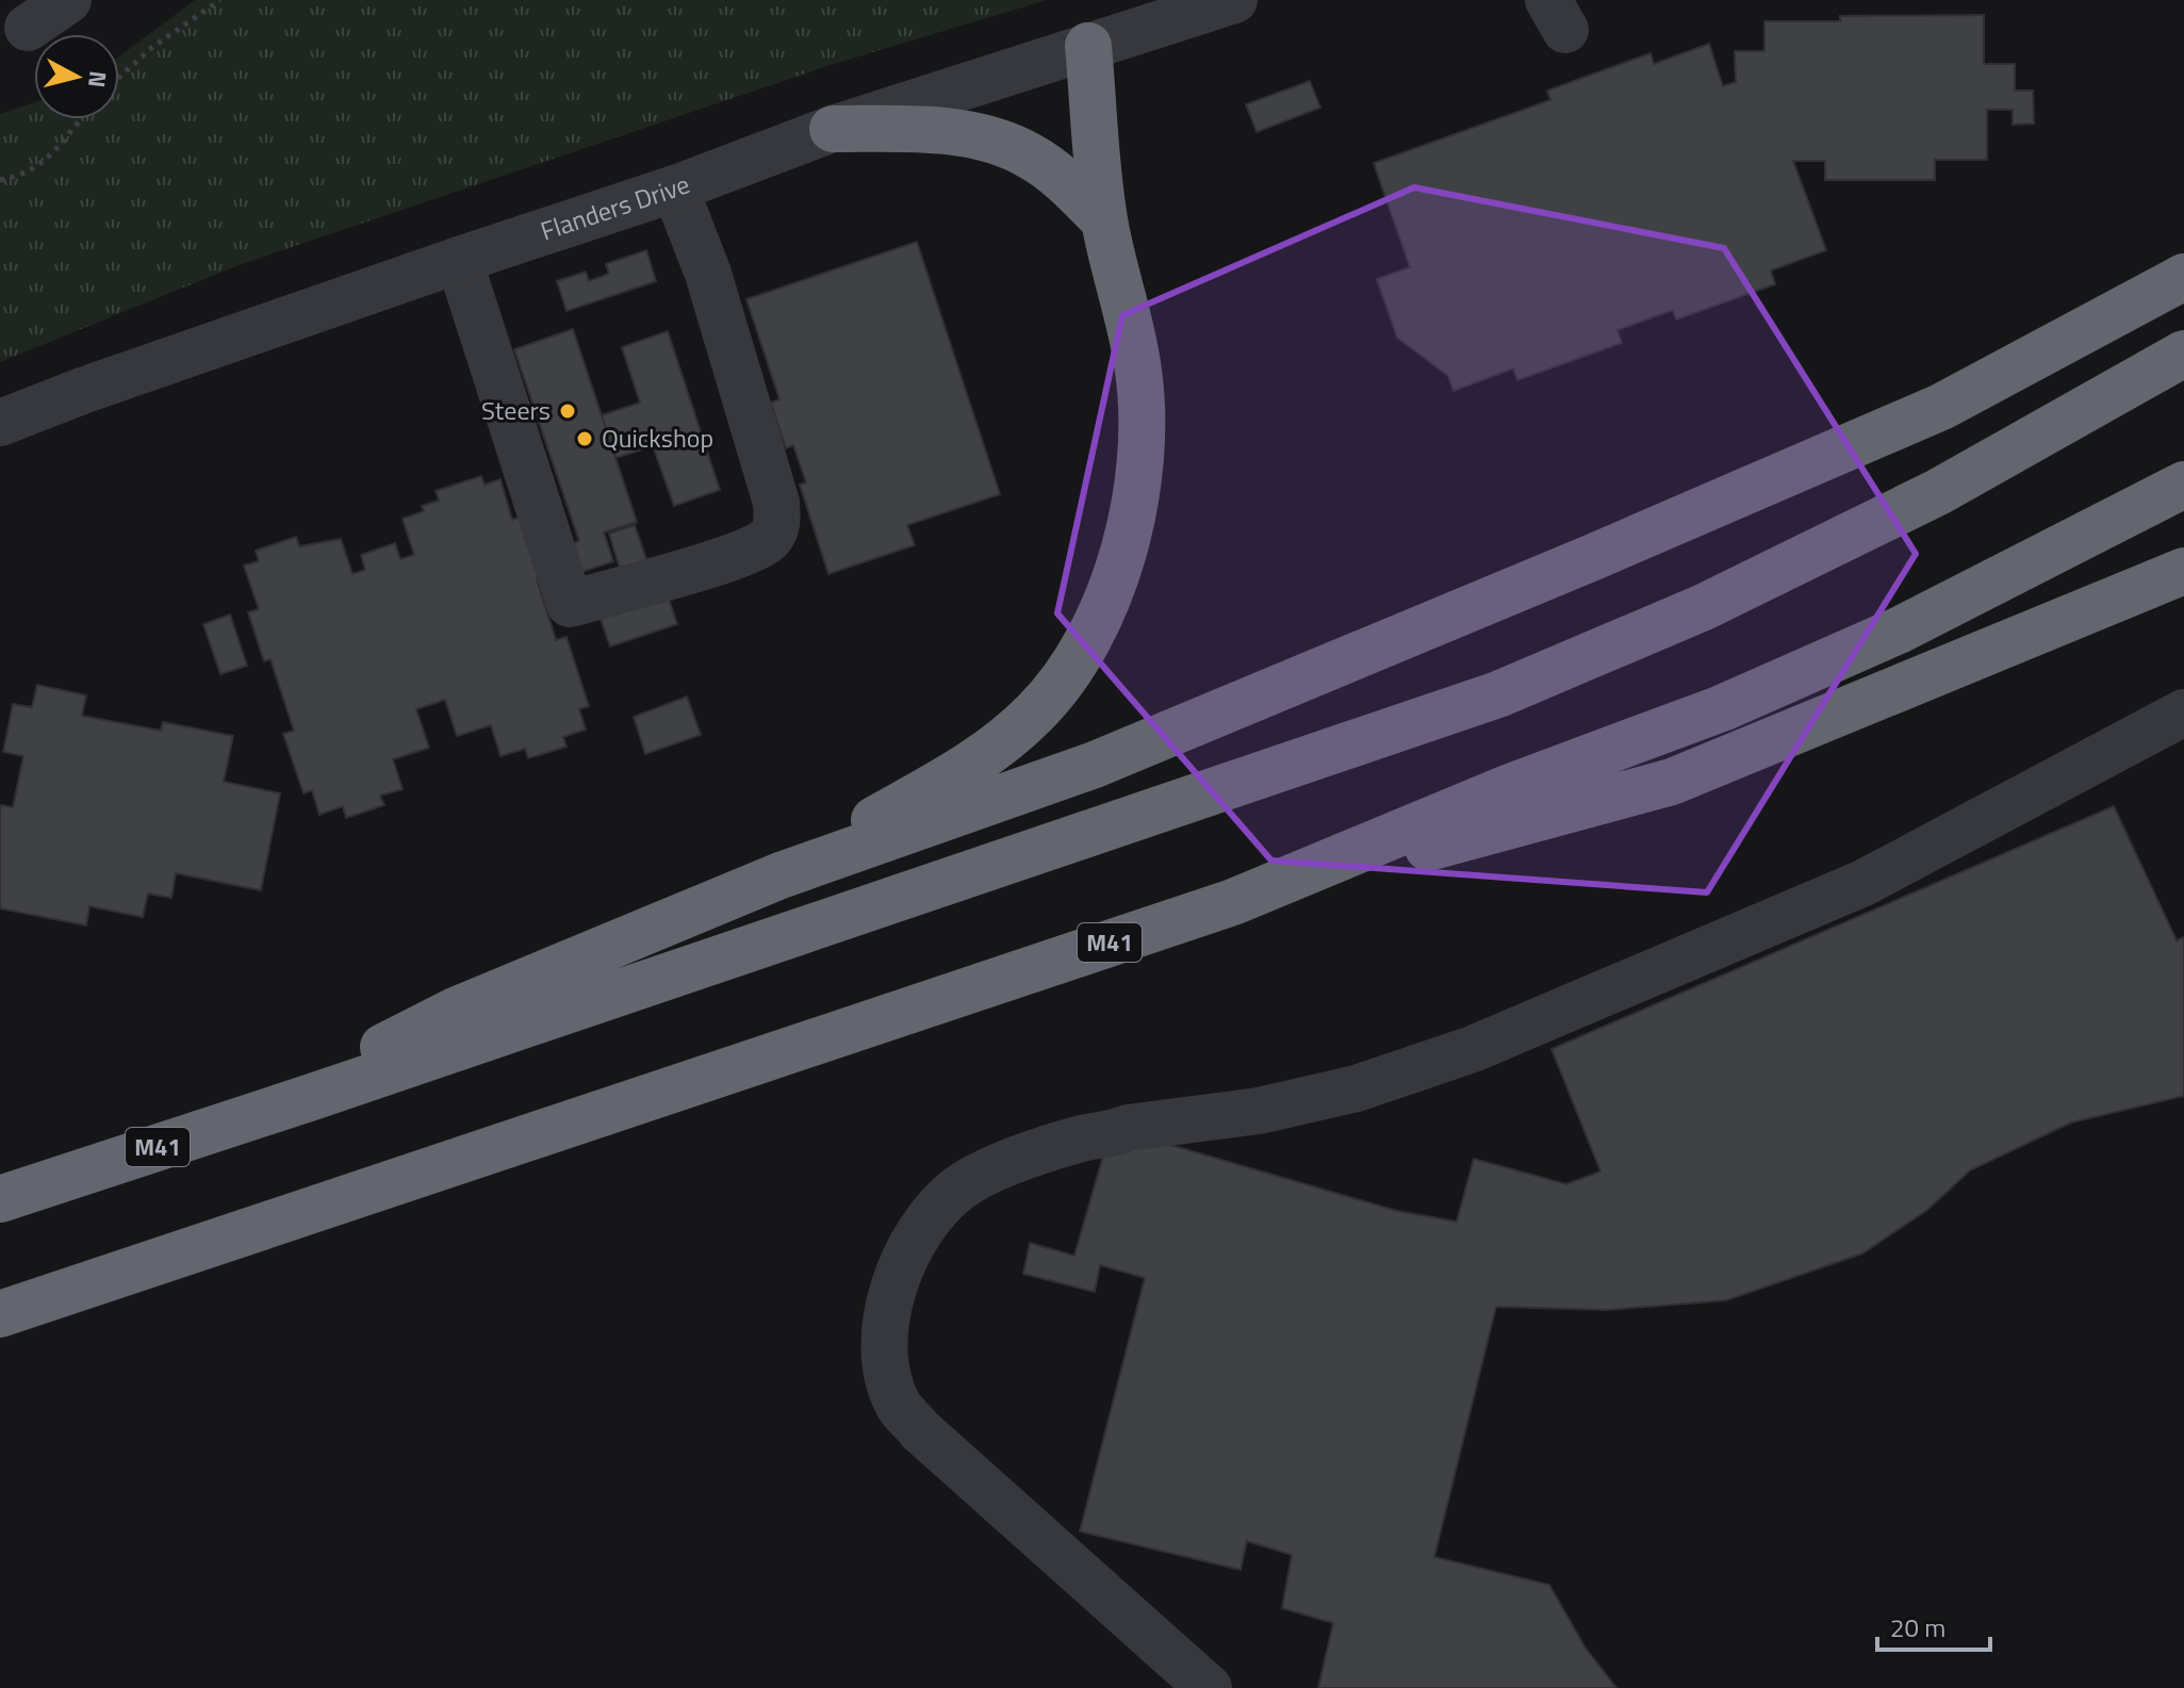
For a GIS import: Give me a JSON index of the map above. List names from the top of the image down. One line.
{"streets":{"highway":["M41"],"street":["Flanders Drive"]},"places":["Steers","Quickshop"],"scale_bar":"20 m","north":"right"}
